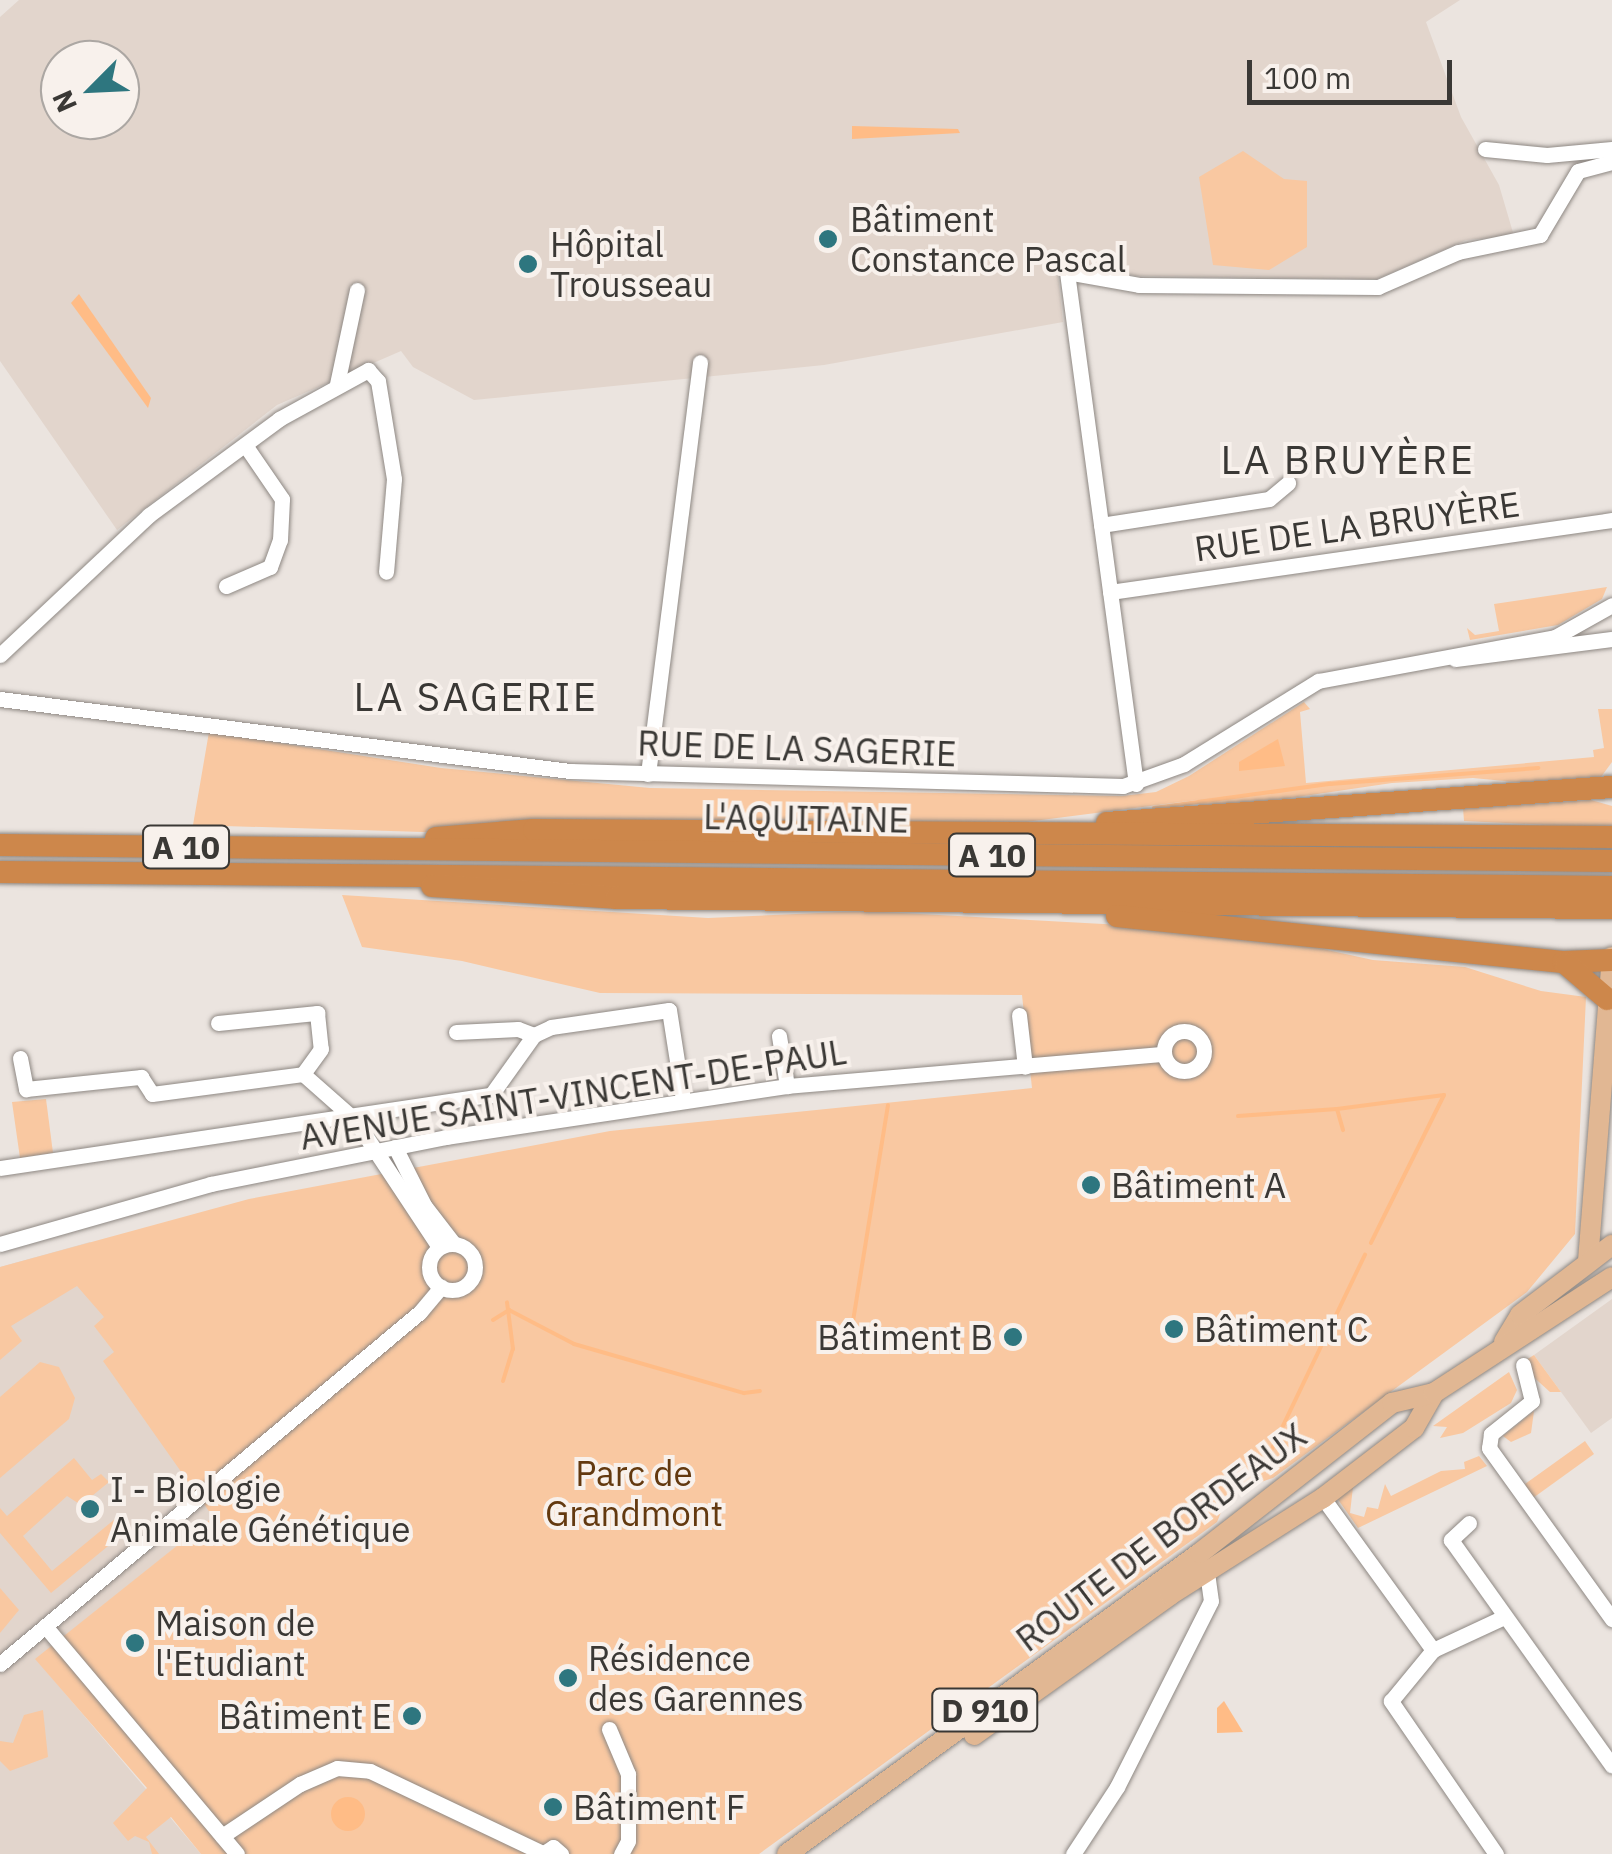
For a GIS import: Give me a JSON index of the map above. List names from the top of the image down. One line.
{"streets":{"highway":["L'AQUITAINE","A 10"],"main road":["ROUTE DE BORDEAUX","D 910"],"street":["RUE DE LA BRUYÈRE","RUE DE LA SAGERIE","AVENUE SAINT-VINCENT-DE-PAUL"]},"crossings":[["ROUTE DE BORDEAUX","D 910"]],"districts":["LA BRUYÈRE","LA SAGERIE"],"parks":["Parc de Grandmont"],"places":["Bâtiment Constance Pascal","Hôpital Trousseau","Bâtiment A","Bâtiment C","Bâtiment B","I - Biologie Animale Génétique","Maison de l'Etudiant","Résidence des Garennes","Bâtiment E","Bâtiment F"],"scale_bar":"100 m","north":"bottom left"}
